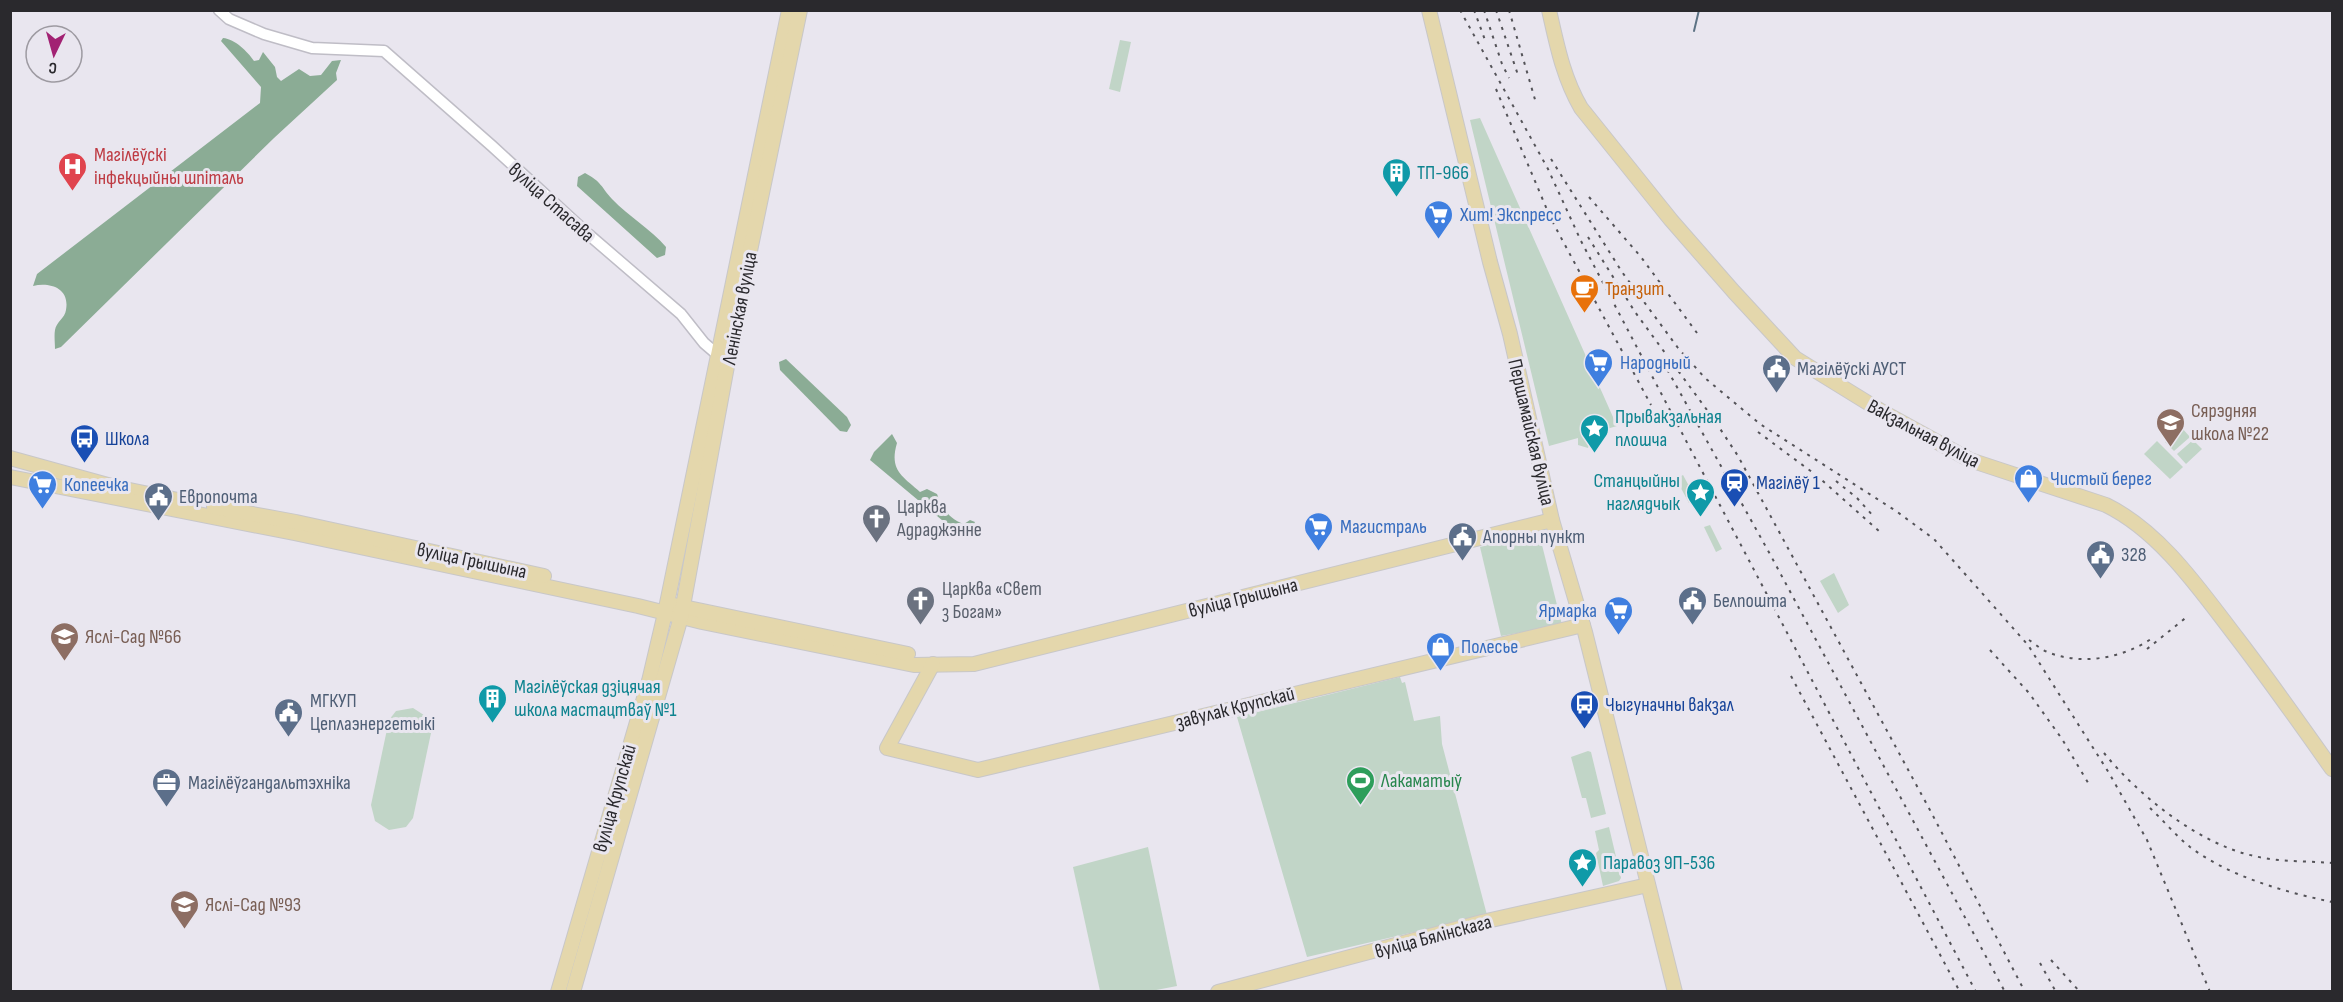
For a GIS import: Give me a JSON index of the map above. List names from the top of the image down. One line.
{"streets":{"main road":["Ленінская вуліца","Першамайская вуліца","Вакзальная вуліца","вуліца Грышына","завулак Крупскай","вуліца Крупскай","вуліца Бялінскага"],"street":["вуліца Стасава"]},"crossings":[["вуліца Стасава","Ленінская вуліца"],["Ленінская вуліца","вуліца Грышына"],["Ленінская вуліца","вуліца Крупскай"],["Першамайская вуліца","вуліца Грышына"],["Першамайская вуліца","завулак Крупскай"],["Першамайская вуліца","вуліца Бялінскага"],["вуліца Грышына","завулак Крупскай"],["вуліца Грышына","вуліца Крупскай"]],"places":{"hospital":["Магілёўскі інфекцыйны шпіталь"],"building":["ТП-966","Магілёўская дзіцячая школа мастацтваў №1"],"supermarket":["Хит! Экспресс","Народный","Копеечка","Магистраль","Ярмарка"],"cafe":["Транзит"],"public building":["Магілёўскі АУСТ","Европочта","Апорны пункт","328","Белпошта","МГКУП Цеплаэнергетыкі"],"school or university":["Сярэдняя школа №22","Яслі-Сад №66","Яслі-Сад №93"],"place":["Прывакзальная плошча","Станцыйны наглядчык","Паравоз 9П-536"],"bus stop":["Школа","Чыгуначны вакзал"],"shop":["Чистый берег","Полесье"],"station":["Магілёў 1"],"church":["Царква Адраджэнне","Царква «Свет з Богам»"],"sports":["Лакаматыў"],"office":["Магілёўгандальтэхніка"]},"north":"bottom"}
